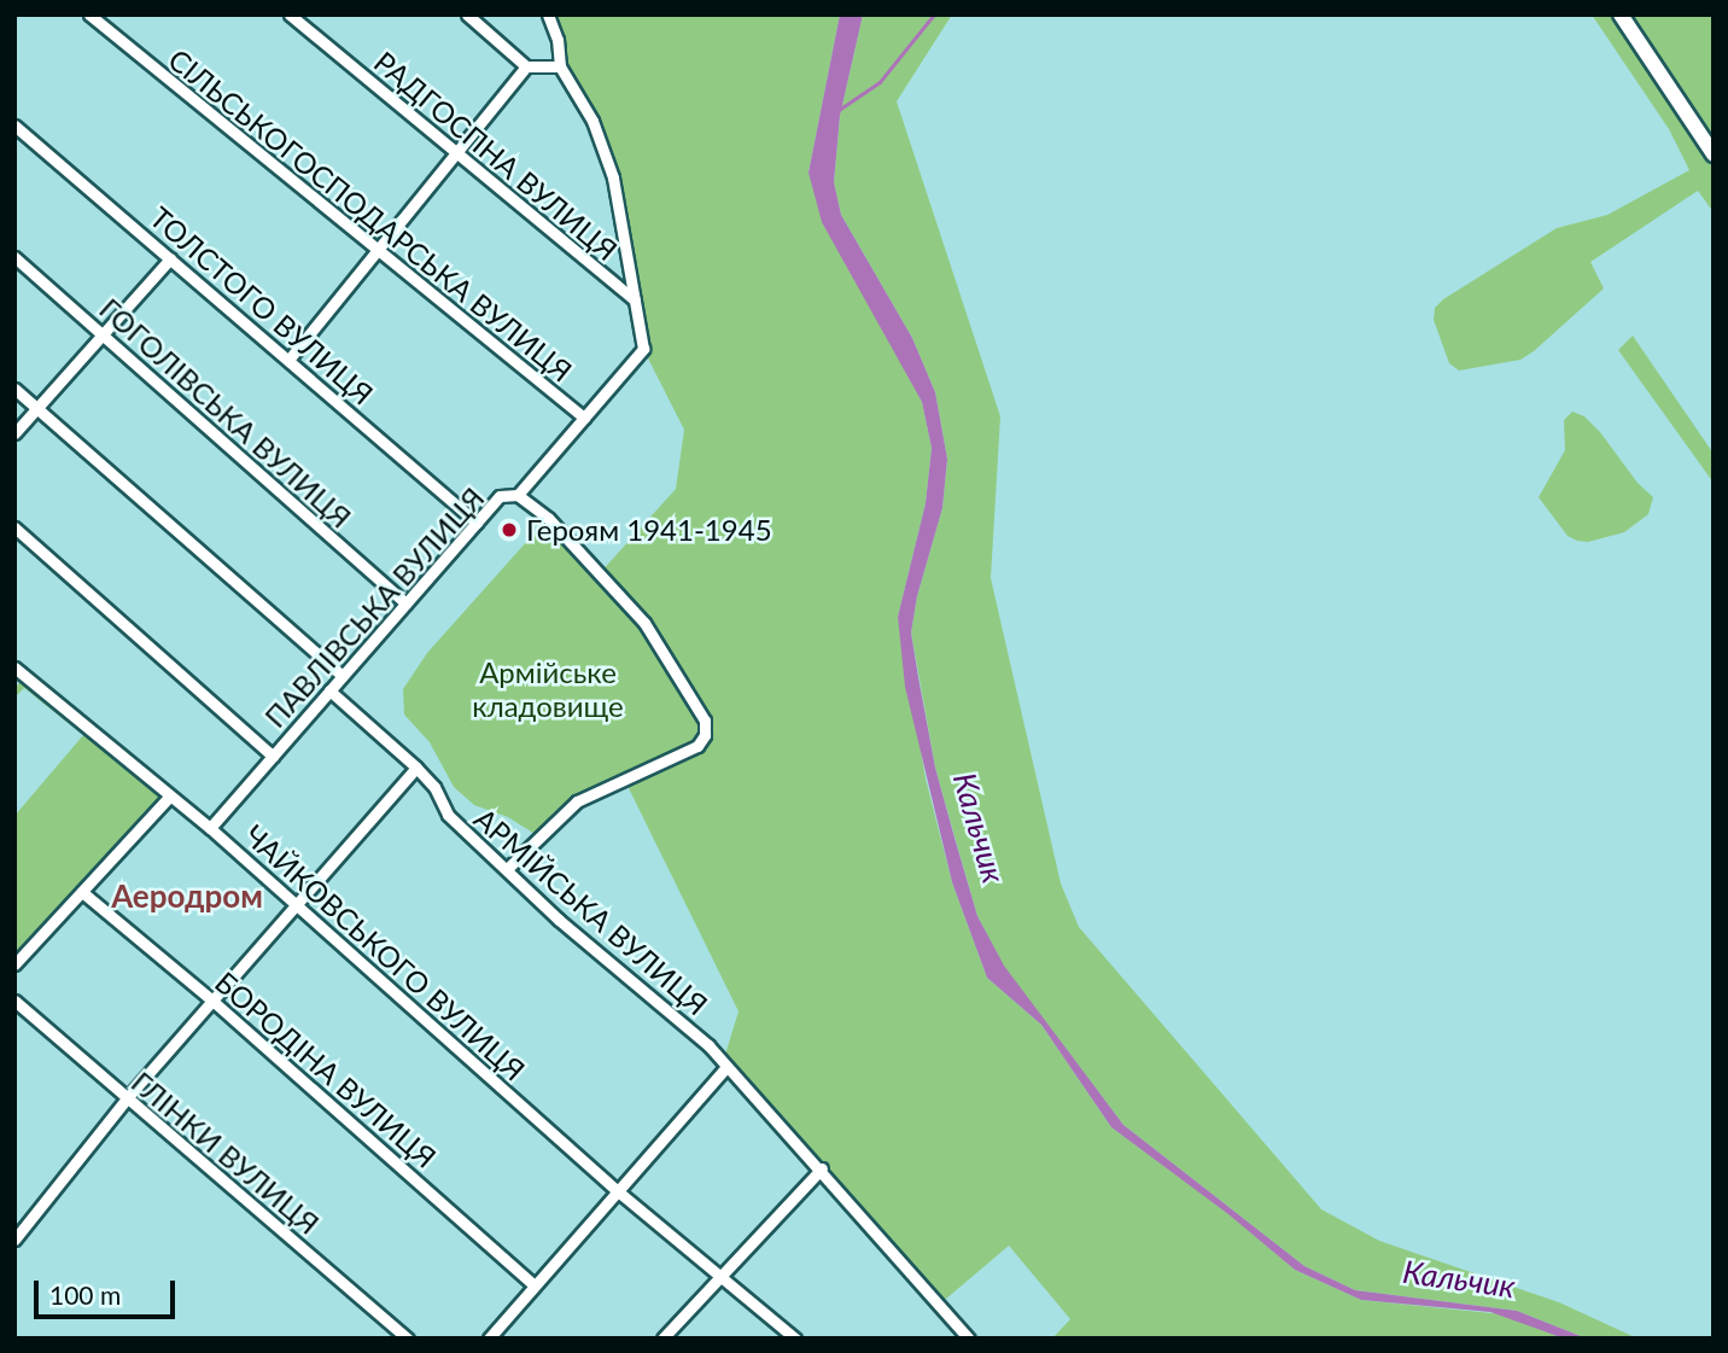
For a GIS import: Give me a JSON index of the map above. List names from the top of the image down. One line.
{"streets":{"street":["РАДГОСПНА ВУЛИЦЯ","СІЛЬСЬКОГОСПОДАРСЬКА ВУЛИЦЯ","ТОЛСТОГО ВУЛИЦЯ","ГОГОЛІВСЬКА ВУЛИЦЯ","ПАВЛІВСЬКА ВУЛИЦЯ","АРМІЙСЬКА ВУЛИЦЯ","ЧАЙКОВСЬКОГО ВУЛИЦЯ","БОРОДІНА ВУЛИЦЯ","ГЛІНКИ ВУЛИЦЯ"]},"crossings":[["РАДГОСПНА ВУЛИЦЯ","ПАВЛІВСЬКА ВУЛИЦЯ"],["СІЛЬСЬКОГОСПОДАРСЬКА ВУЛИЦЯ","ПАВЛІВСЬКА ВУЛИЦЯ"],["ТОЛСТОГО ВУЛИЦЯ","ПАВЛІВСЬКА ВУЛИЦЯ"],["ГОГОЛІВСЬКА ВУЛИЦЯ","ПАВЛІВСЬКА ВУЛИЦЯ"],["ПАВЛІВСЬКА ВУЛИЦЯ","АРМІЙСЬКА ВУЛИЦЯ"],["ПАВЛІВСЬКА ВУЛИЦЯ","ЧАЙКОВСЬКОГО ВУЛИЦЯ"]],"districts":["Аеродром"],"water":["Кальчик"],"parks":["Армійське кладовище"],"places":["Героям 1941-1945"],"scale_bar":"100 m"}
